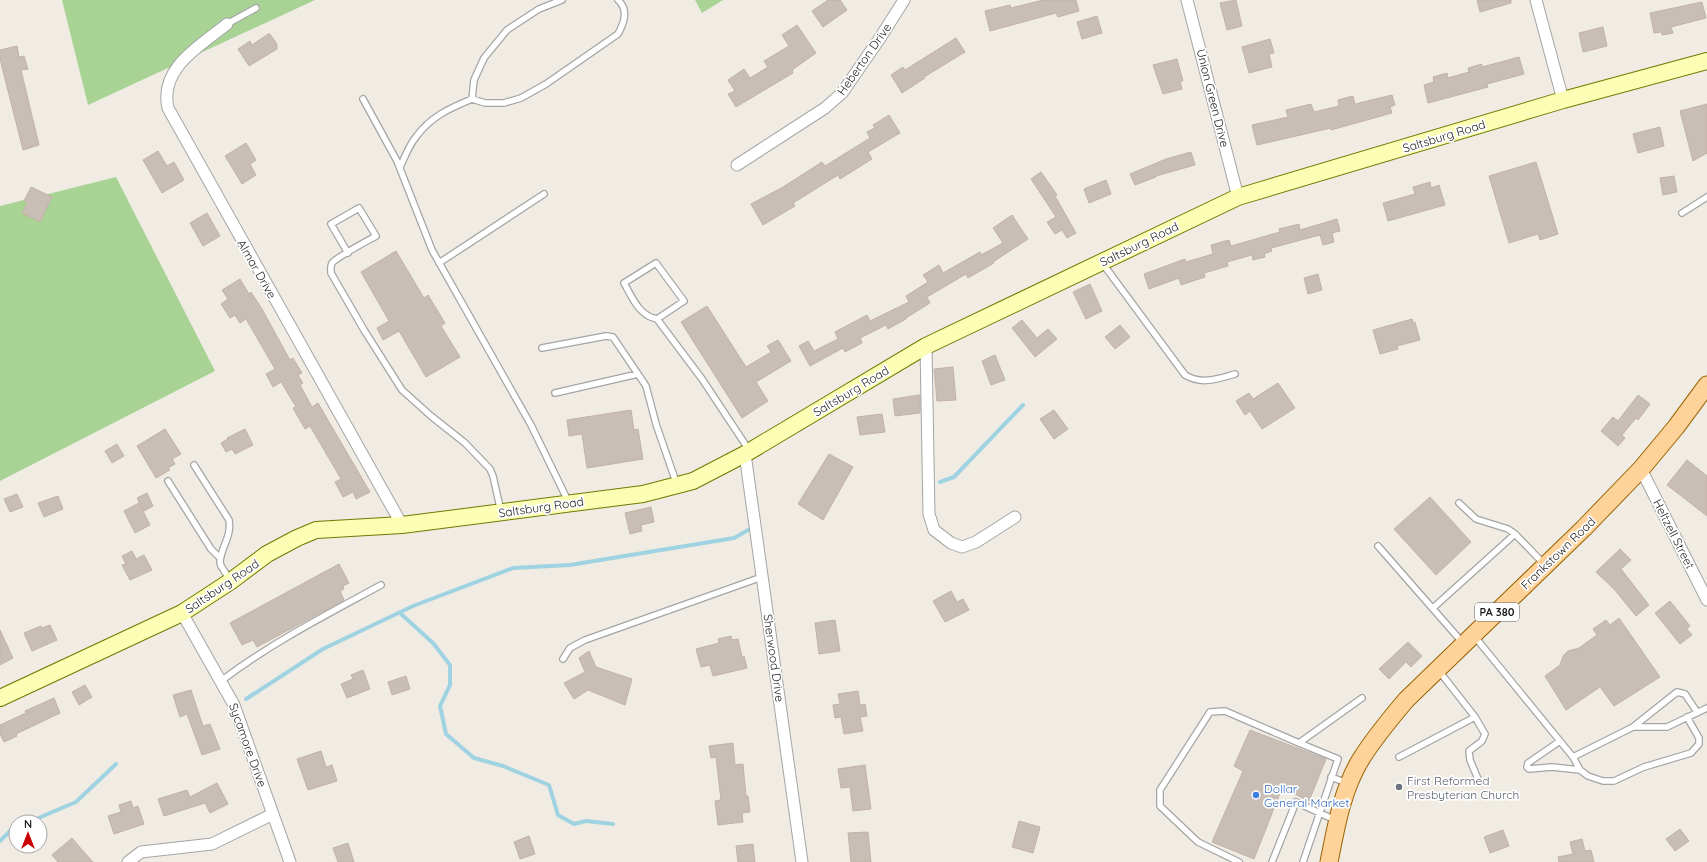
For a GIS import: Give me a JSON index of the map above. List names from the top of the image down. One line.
{"streets":{"main road":["Saltsburg Road","Frankstown Road","PA 380"],"street":["Heberton Drive","Union Green Drive","Almar Drive","Heltzell Street","Sherwood Drive","Sycamore Drive"]},"crossings":[["Union Green Drive","Saltsburg Road"],["Saltsburg Road","Almar Drive"],["Saltsburg Road","Sherwood Drive"],["Saltsburg Road","Sycamore Drive"],["Heltzell Street","Frankstown Road"]],"places":["First Reformed Presbyterian Church","Dollar General Market"],"north":"top"}
